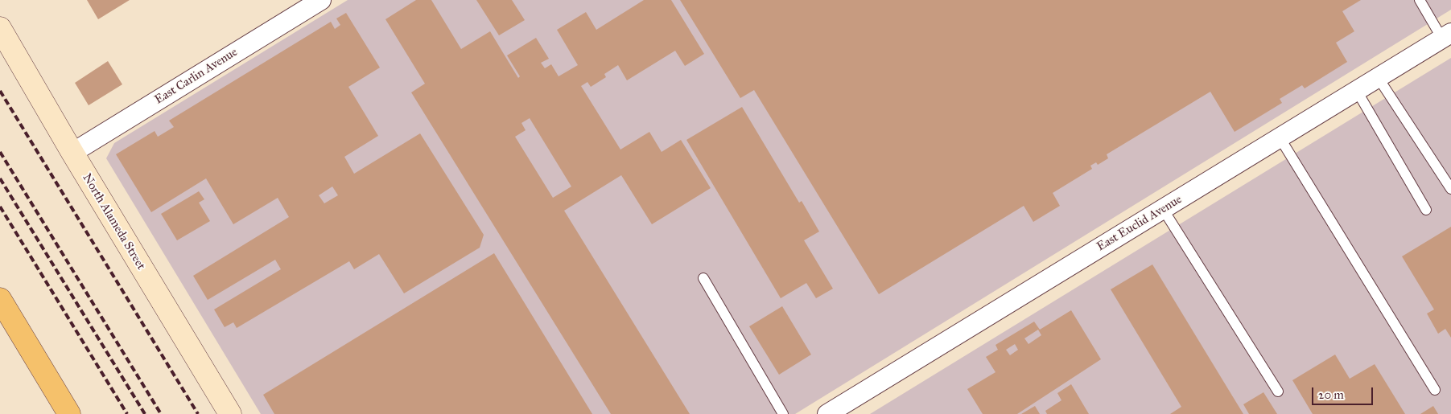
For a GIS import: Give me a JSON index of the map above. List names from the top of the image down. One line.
{"streets":{"street":["East Carlin Avenue","North Alameda Street","East Euclid Avenue"]},"crossings":[["East Carlin Avenue","North Alameda Street"]],"scale_bar":"20 m"}
